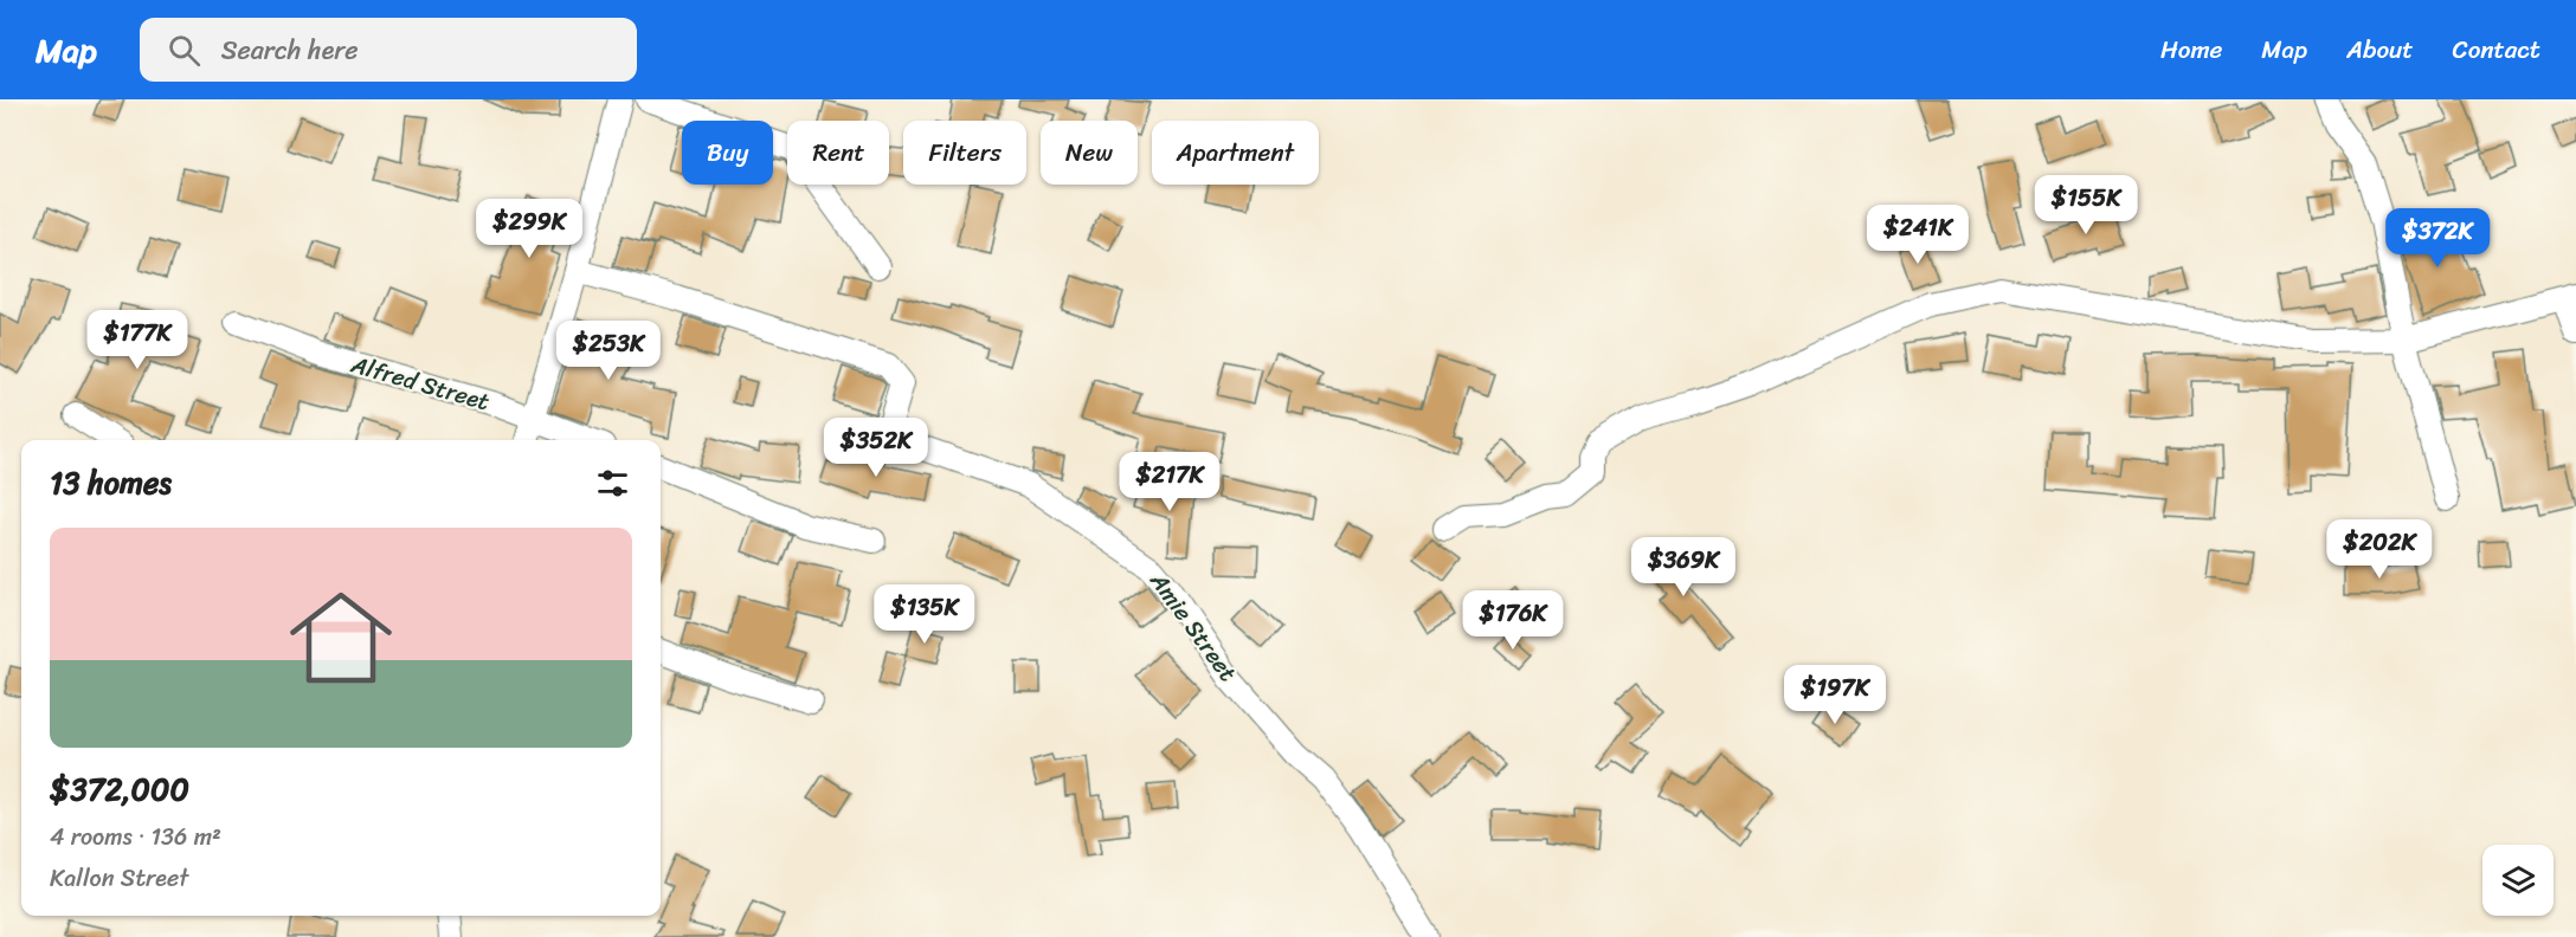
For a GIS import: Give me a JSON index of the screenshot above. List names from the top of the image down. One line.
{"streets":{"street":["Alfred Street","Amie Street"]},"page":{"header":"Map","search":"Search here","nav":["Home","Map","About","Contact"],"chip":["Buy","Rent","Filters","New","Apartment"],"price":["$155K","$299K","$241K","$372K","$177K","$253K","$352K","$217K","$202K","$369K","$135K","$176K","$197K"],"heading":"13 homes","list":[{"name":"$372,000","note":"4 rooms · 136 m² · Kallon Street"}]}}
